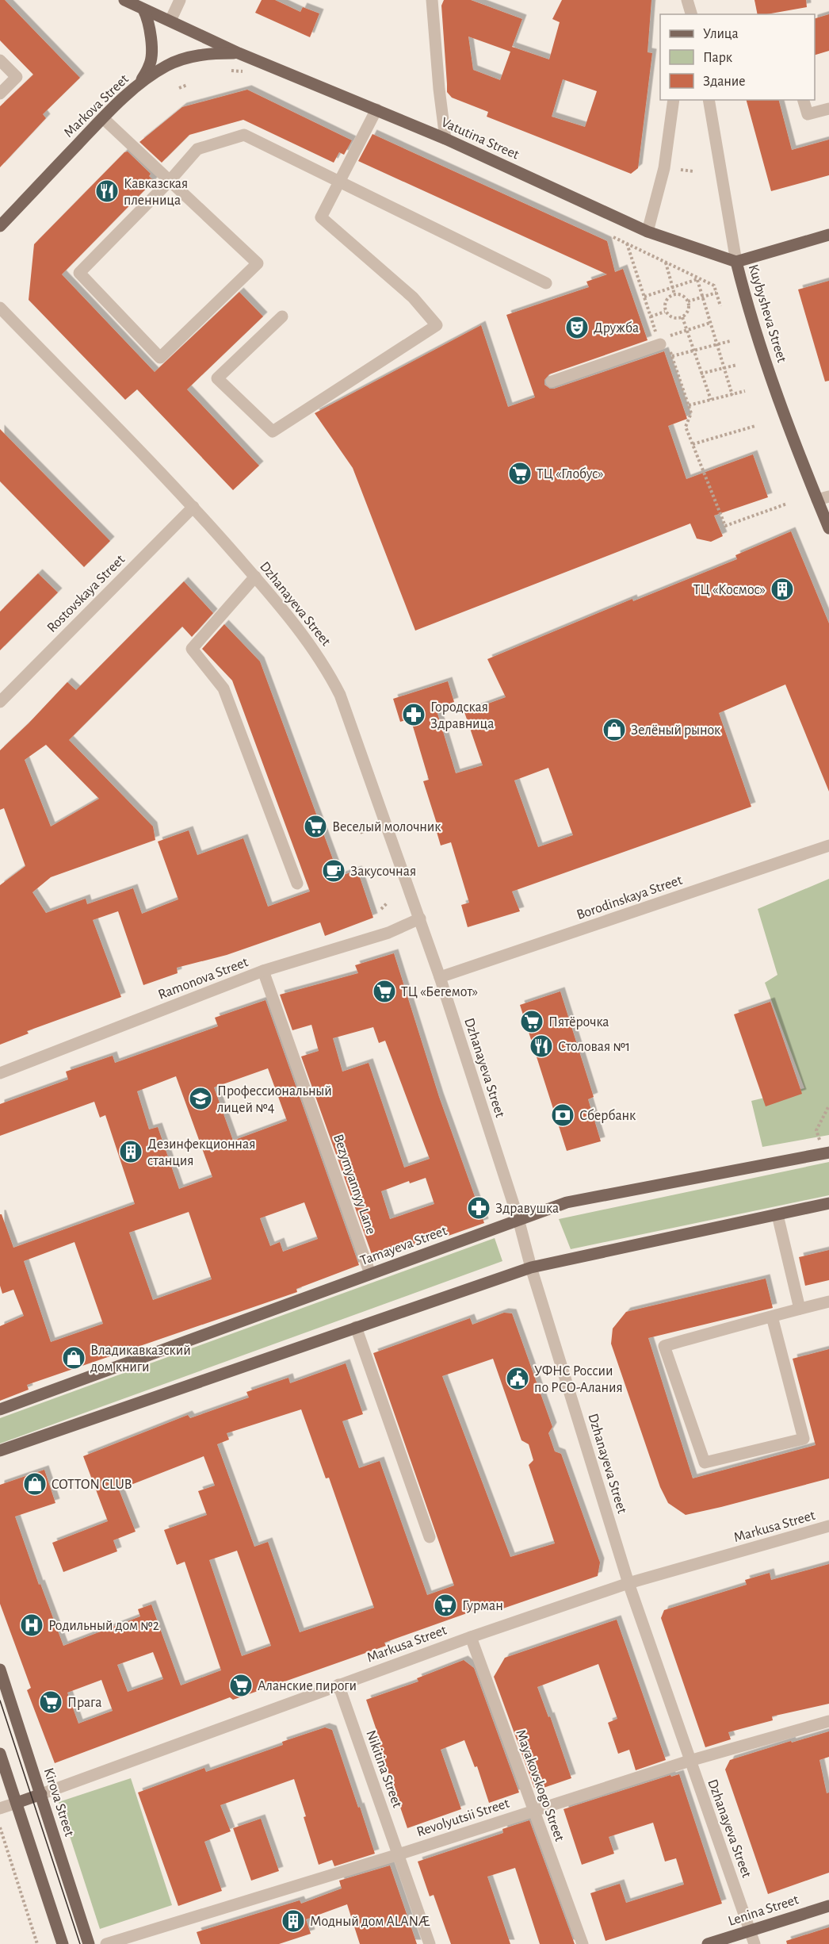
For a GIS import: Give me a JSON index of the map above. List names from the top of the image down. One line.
{"streets":{"main road":["Markova Street","Vatutina Street","Kuybysheva Street","Tamayeva Street","Markusa Street","Kirova Street","Lenina Street"],"street":["Rostovskaya Street","Dzhanayeva Street","Borodinskaya Street","Ramonova Street","Bezymyannyy Lane","Nikitina Street","Mayakovskogo Street","Revolyutsii Street"]},"crossings":[["Markova Street","Vatutina Street"],["Vatutina Street","Kuybysheva Street"],["Rostovskaya Street","Dzhanayeva Street"],["Dzhanayeva Street","Borodinskaya Street"],["Dzhanayeva Street","Ramonova Street"],["Dzhanayeva Street","Tamayeva Street"],["Dzhanayeva Street","Markusa Street"],["Dzhanayeva Street","Revolyutsii Street"],["Dzhanayeva Street","Lenina Street"],["Ramonova Street","Bezymyannyy Lane"],["Bezymyannyy Lane","Tamayeva Street"],["Markusa Street","Nikitina Street"],["Markusa Street","Mayakovskogo Street"],["Markusa Street","Kirova Street"],["Nikitina Street","Revolyutsii Street"],["Mayakovskogo Street","Revolyutsii Street"]],"places":{"restaurant":["Кавказская пленница","Столовая №1"],"theatre":["Дружба"],"supermarket":["ТЦ «Глобус»","Веселый молочник","ТЦ «Бегемот»","Пятёрочка","Гурман","Аланские пироги","Прага"],"building":["ТЦ «Космос»","Дезинфекционная станция","Модный дом ALANÆ"],"pharmacy":["Городская Здравница","Здравушка"],"shop":["Зелёный рынок","Владикавказский дом книги","COTTON CLUB"],"cafe":["Закусочная"],"school or university":["Профессиональный лицей №4"],"bank":["Сбербанк"],"public building":["УФНС России по РСО-Алания"],"hospital":["Родильный дом №2"]},"legend":["Улица","Парк","Здание"]}
